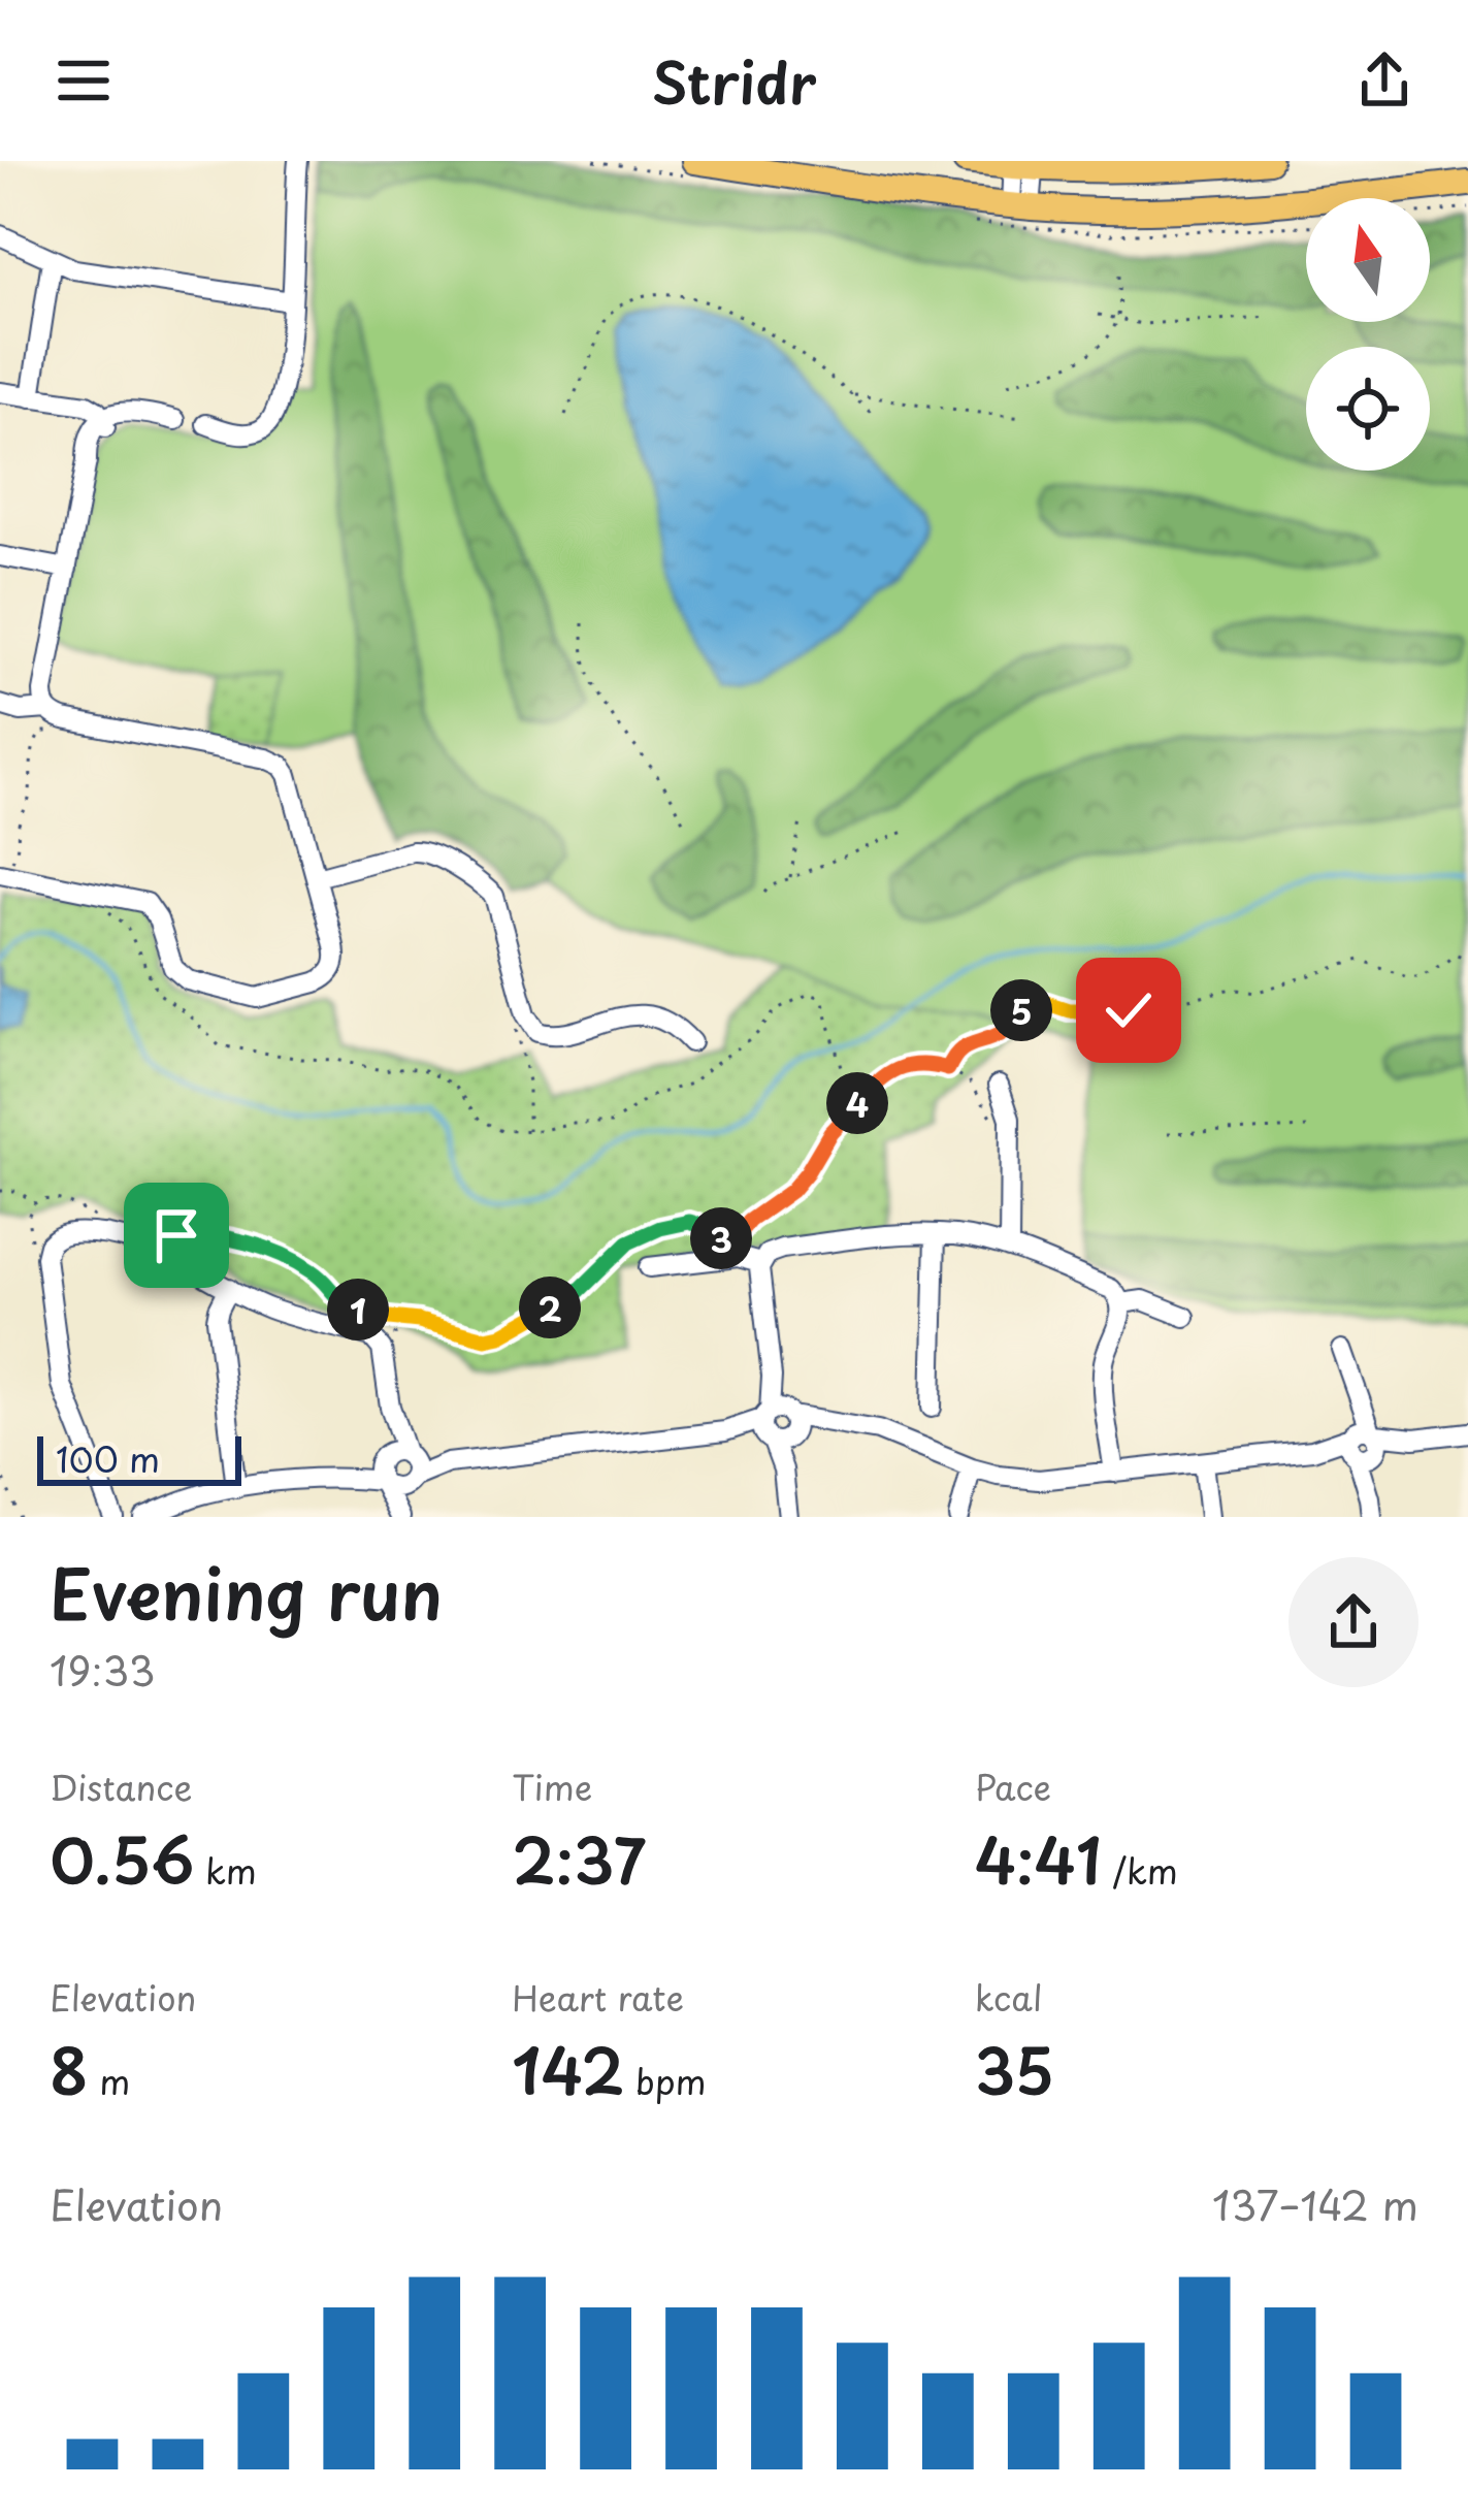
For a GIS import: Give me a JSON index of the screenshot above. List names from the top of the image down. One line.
{"scale_bar":"100 m","north":"top","page":{"header":"Stridr","pins":["5","4","3","2","1"],"scale":"100 m","heading":["Evening run","19:33"],"stats":[["Distance","0.56 km"],["Time","2:37"],["Pace","4:41 /km"],["Elevation","8 m"],["Heart rate","142 bpm"],["kcal","35"]],"chart":["Elevation","137–142 m"]}}
